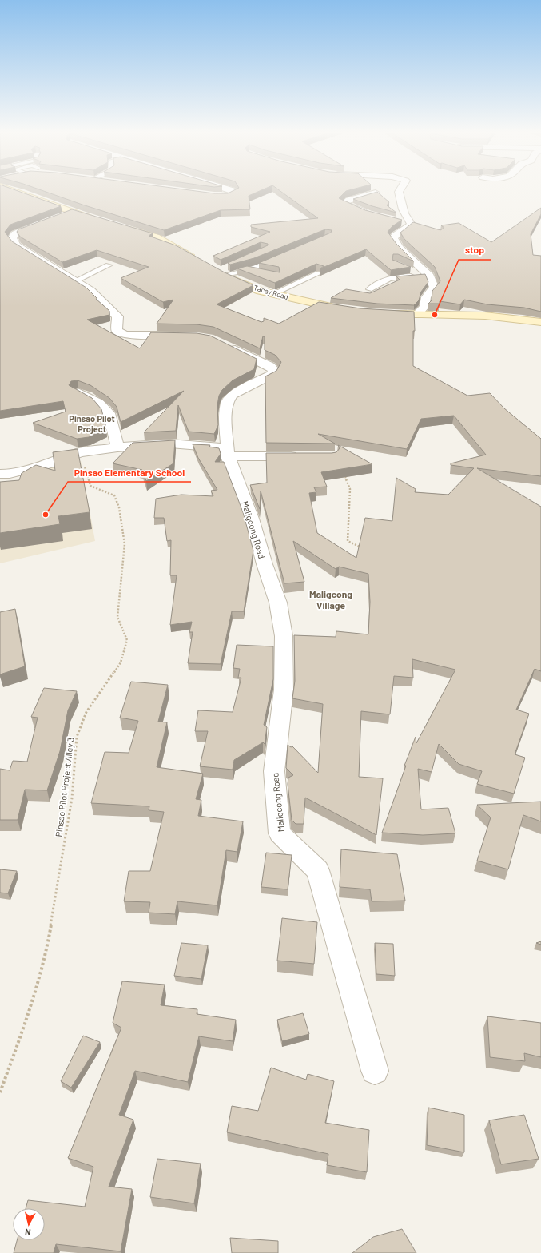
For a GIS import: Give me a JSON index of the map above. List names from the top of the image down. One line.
{"streets":{"main road":["Tacay Road"],"street":["Maligcong Road"],"path":["Pinsao Pilot Project Alley 3"]},"districts":["Pinsao Pilot Project","Maligcong Village"],"places":["stop","Pinsao Elementary School"],"north":"bottom"}
